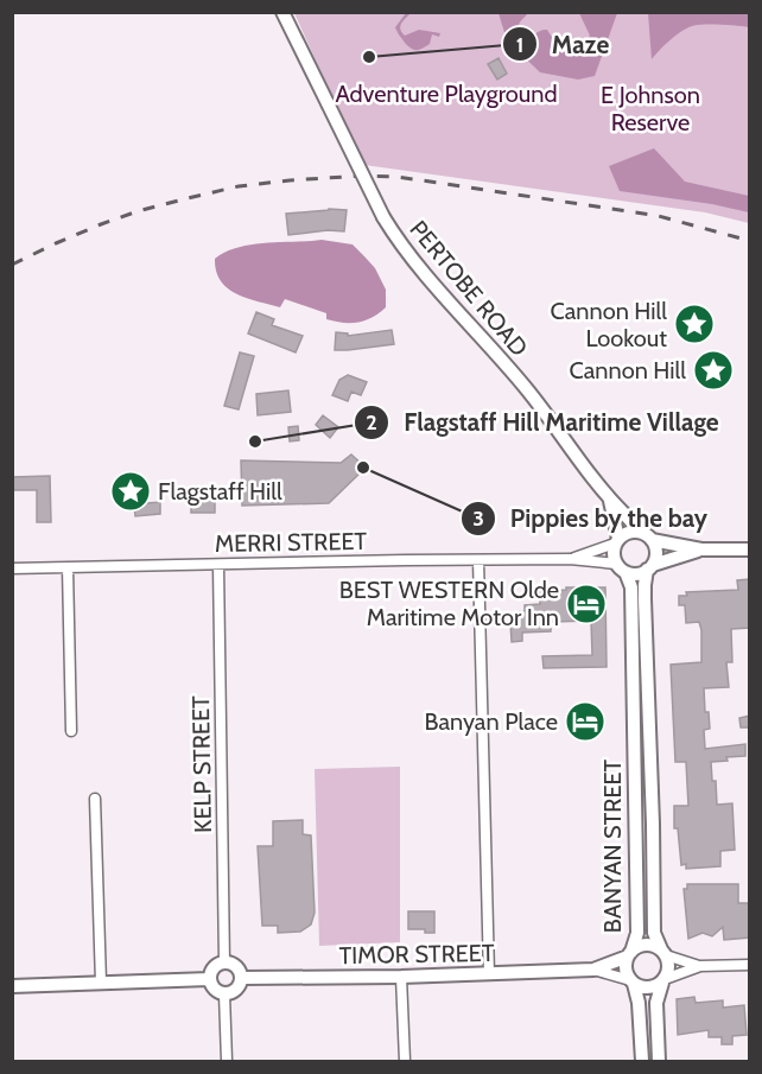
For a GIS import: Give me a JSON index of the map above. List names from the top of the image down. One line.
{"streets":{"street":["PERTOBE ROAD","MERRI STREET","KELP STREET","BANYAN STREET","TIMOR STREET"]},"crossings":[["PERTOBE ROAD","MERRI STREET"],["PERTOBE ROAD","BANYAN STREET"],["MERRI STREET","KELP STREET"],["MERRI STREET","BANYAN STREET"],["KELP STREET","TIMOR STREET"],["BANYAN STREET","TIMOR STREET"]],"parks":["Adventure Playground","E Johnson Reserve"],"places":{"other":["Maze","Flagstaff Hill Maritime Village","Pippies by the bay"],"place":["Cannon Hill Lookout","Cannon Hill","Flagstaff Hill"],"hotel":["BEST WESTERN Olde Maritime Motor Inn","Banyan Place"]}}
